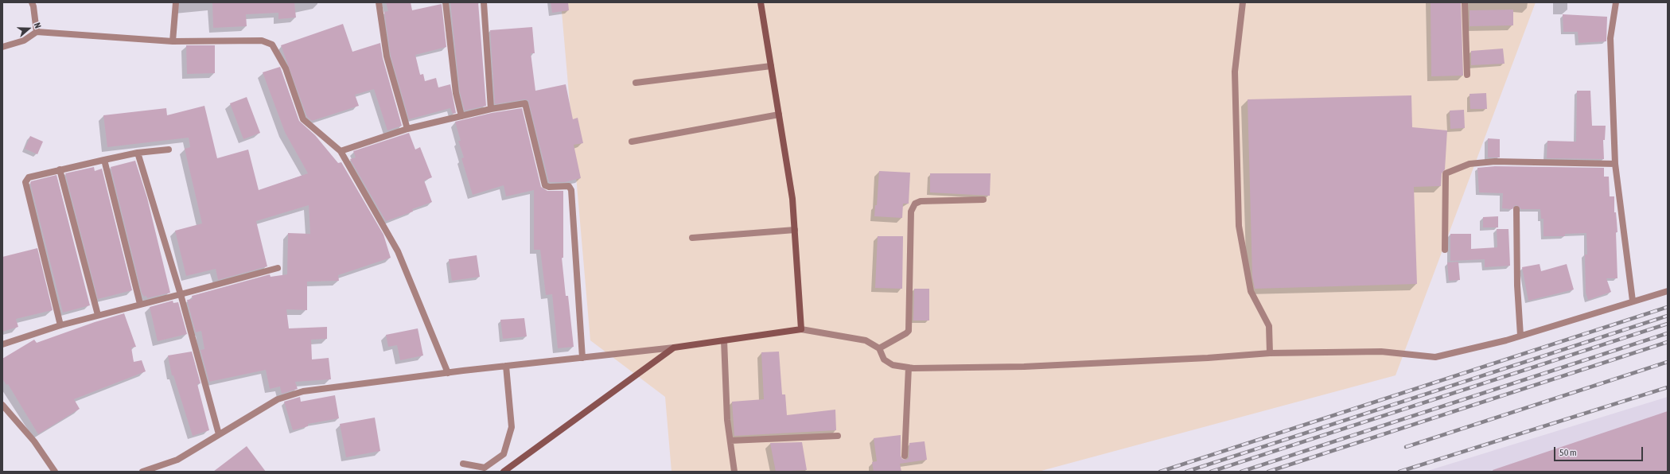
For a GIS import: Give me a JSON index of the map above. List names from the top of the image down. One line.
{"scale_bar":"50 m","north":"right"}
